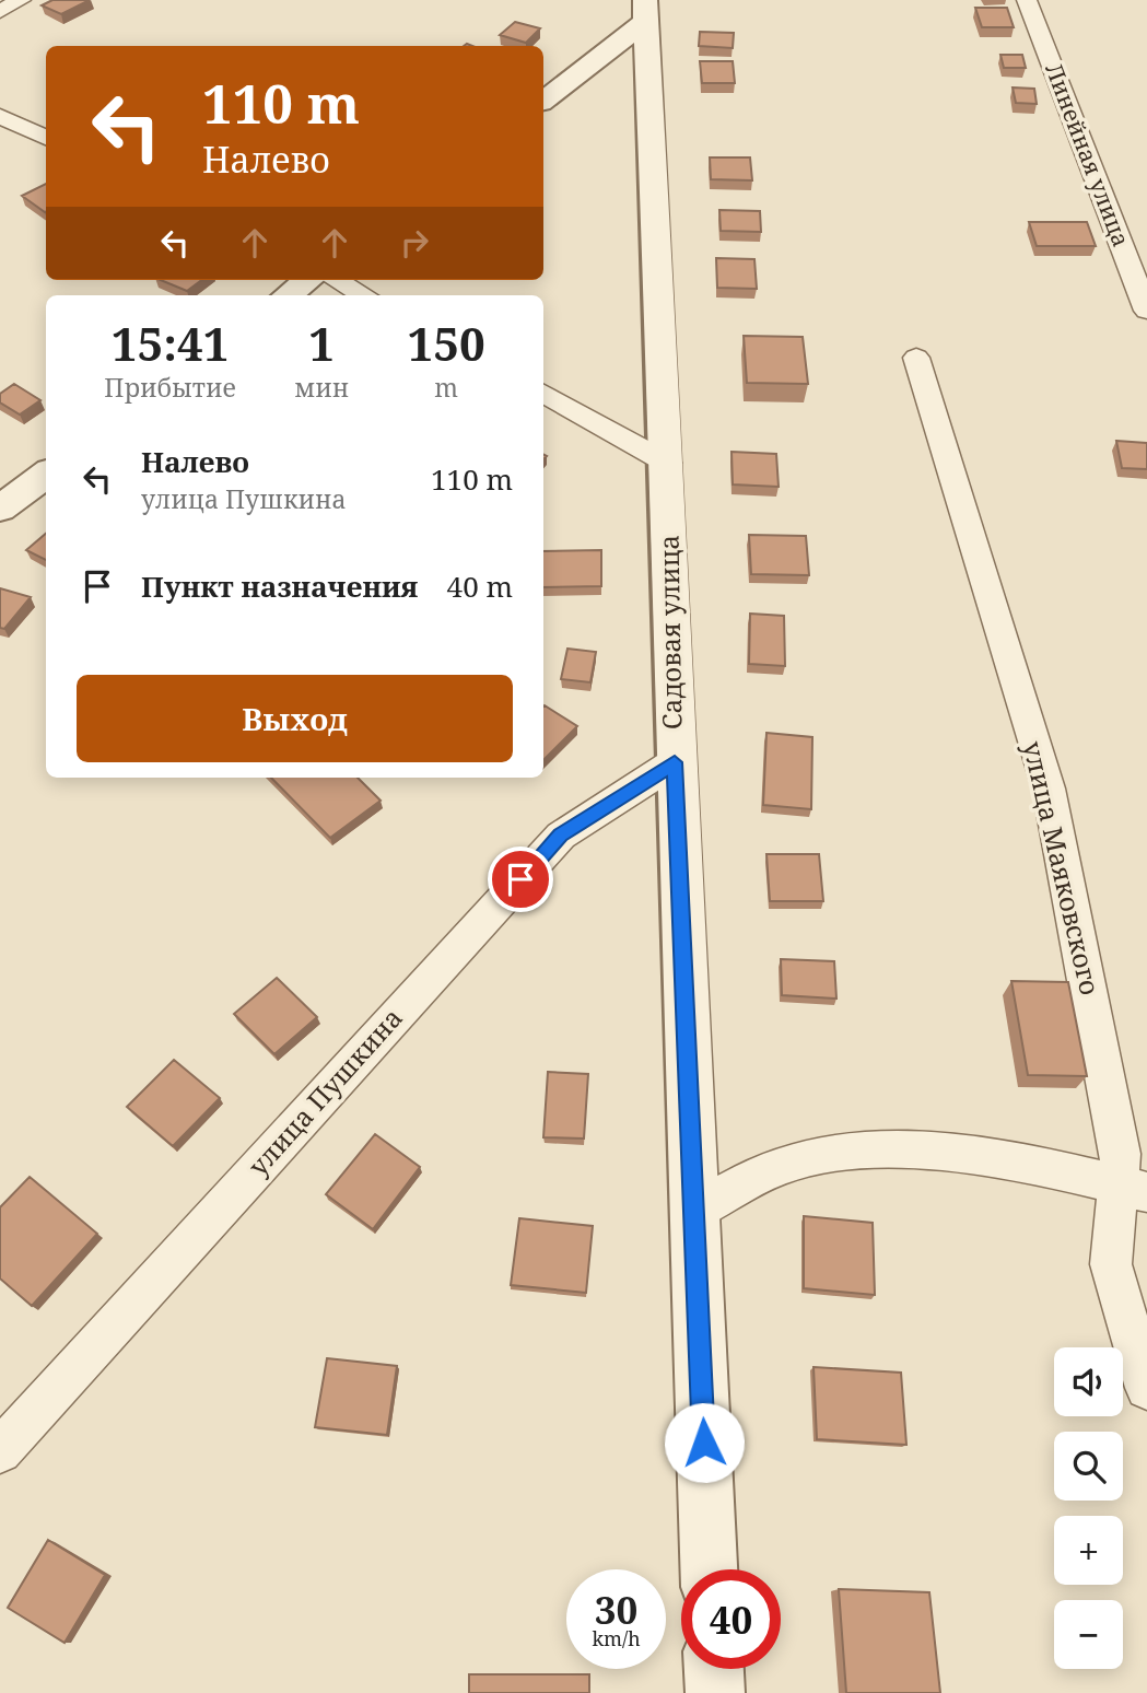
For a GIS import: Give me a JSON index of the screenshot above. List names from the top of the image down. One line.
{"streets":{"street":["Линейная улица","Садовая улица","улица Маяковского","улица Пушкина"]},"crossings":[["Садовая улица","улица Пушкина"]],"page":{"turn":["110 m","Налево"],"eta":["15:41","Прибытие","1","мин","150","m"],"list":[{"name":"Налево","note":"улица Пушкина","value":"110 m"},{"name":"Пункт назначения","value":"40 m"}],"buttons":"Выход","map_buttons":["+","−"],"speed":"30 km/h","limit":"40"}}
